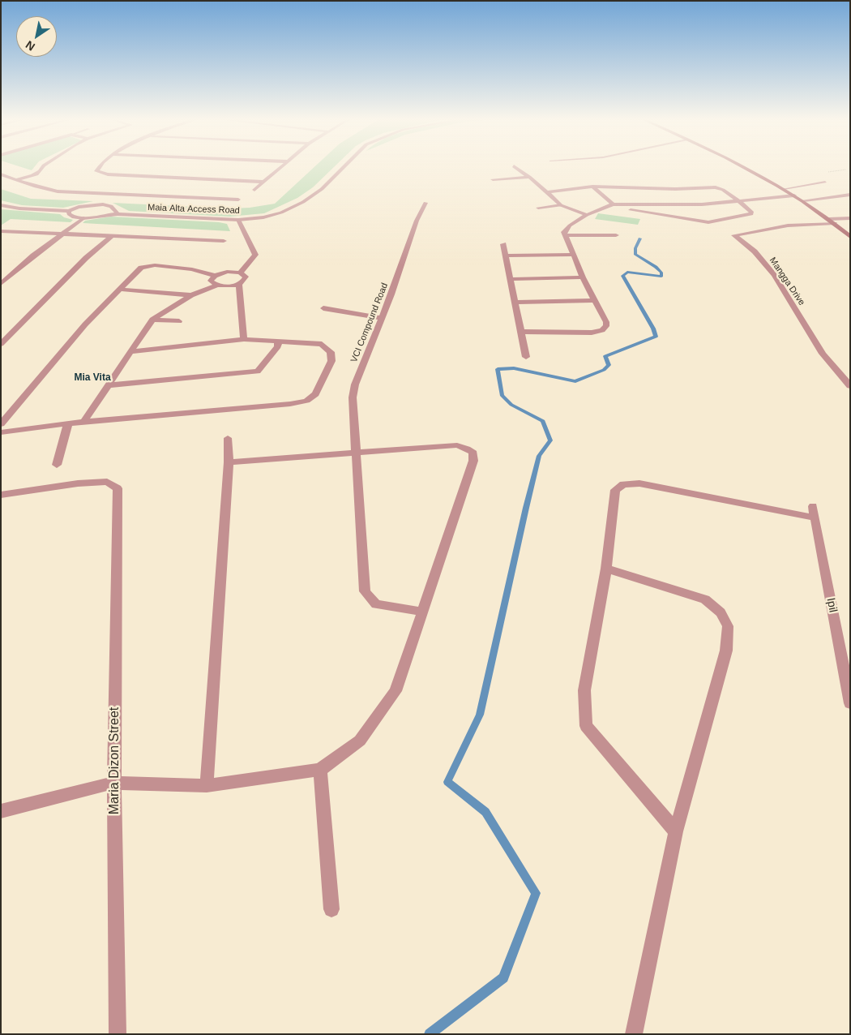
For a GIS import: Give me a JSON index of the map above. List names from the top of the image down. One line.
{"streets":{"street":["Maia Alta Access Road","Mangga Drive","VCI Compound Road","Ipil","Maria Dizon Street"]},"districts":["Mia Vita"],"north":"bottom left"}
